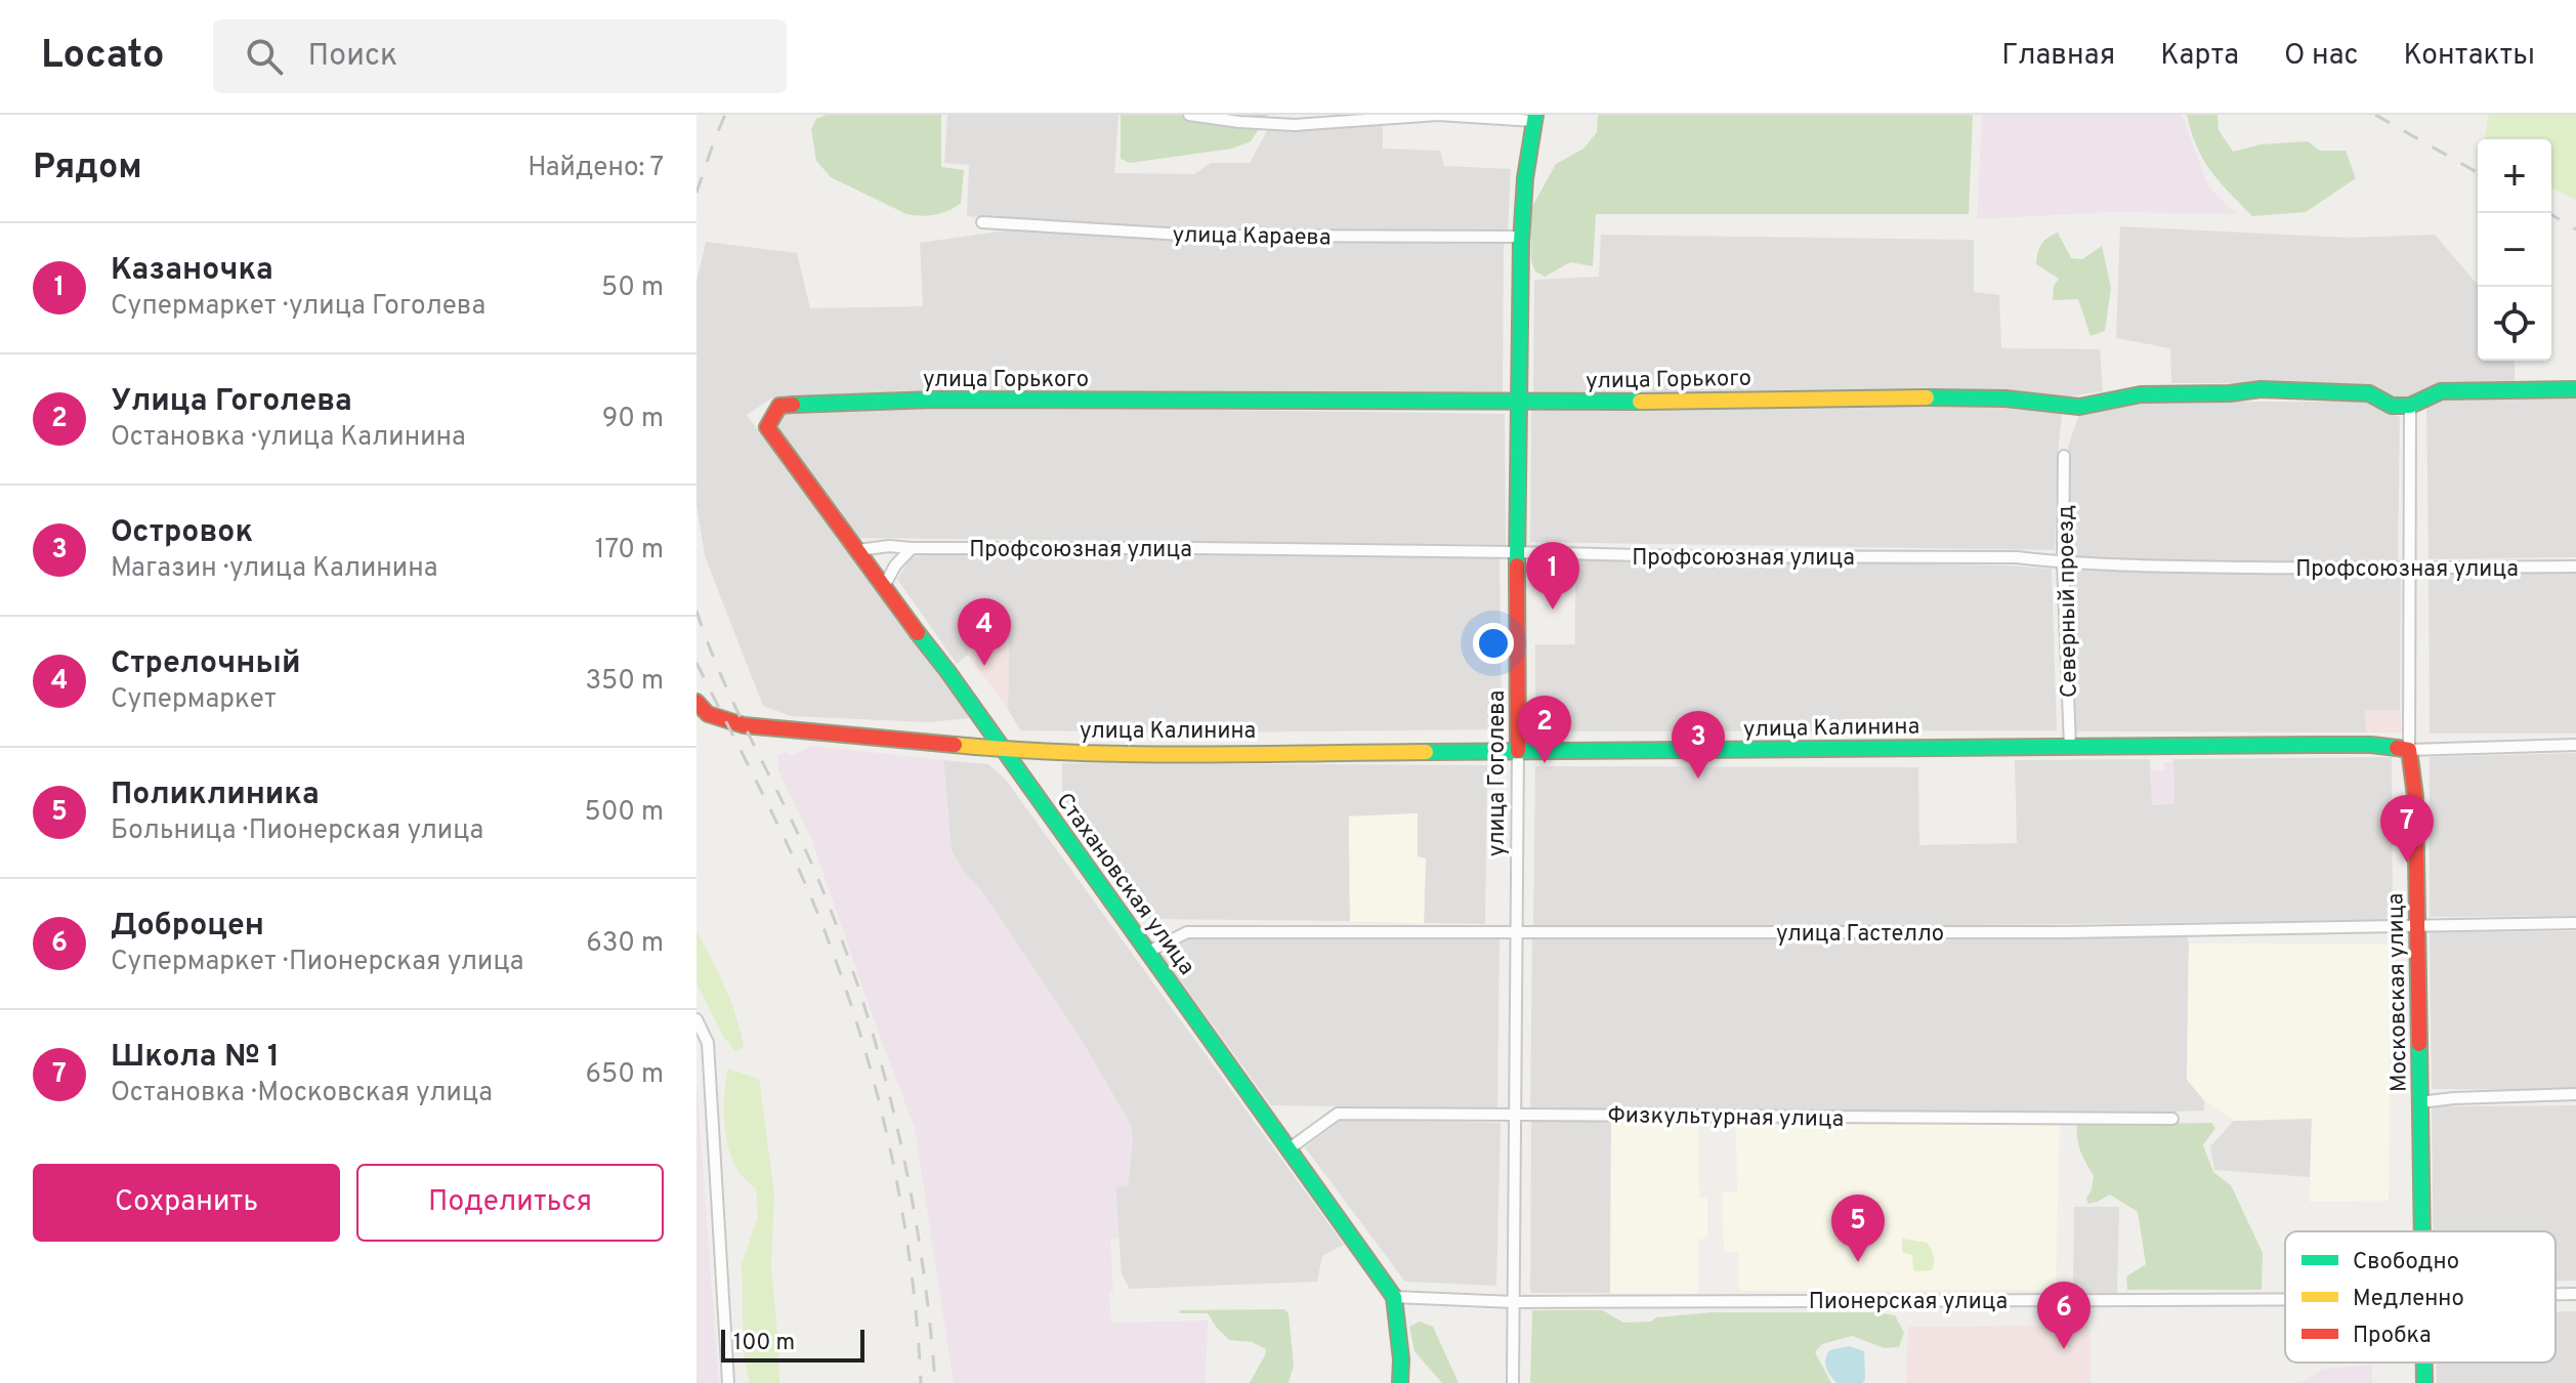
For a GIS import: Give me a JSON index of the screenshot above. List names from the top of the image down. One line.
{"streets":{"street":["улица Караева","улица Горького","Профсоюзная улица","Северный проезд","улица Калинина","улица Гоголева","Стахановская улица","улица Гастелло","Московская улица","Физкультурная улица","Пионерская улица"]},"crossings":[["улица Караева","улица Гоголева"],["улица Горького","улица Гоголева"],["улица Горького","Стахановская улица"],["улица Горького","Московская улица"],["Профсоюзная улица","Северный проезд"],["Профсоюзная улица","улица Гоголева"],["Профсоюзная улица","Стахановская улица"],["Профсоюзная улица","Московская улица"],["Северный проезд","улица Калинина"],["улица Калинина","улица Гоголева"],["улица Калинина","Стахановская улица"],["улица Калинина","Московская улица"],["улица Гоголева","улица Гастелло"],["улица Гоголева","Физкультурная улица"],["улица Гоголева","Пионерская улица"],["Стахановская улица","улица Гастелло"],["Стахановская улица","Физкультурная улица"],["Стахановская улица","Пионерская улица"],["улица Гастелло","Московская улица"]],"legend":["Свободно","Медленно","Пробка"],"scale_bar":"100 m","page":{"header":"Locato","search":"Поиск","nav":["Главная","Карта","О нас","Контакты"],"heading":["Рядом","Найдено: 7"],"map_buttons":["+","−"],"list":[{"mark":"1","name":"Казаночка","note":"Супермаркет · улица Гоголева","value":"50 m"},{"mark":"2","name":"Улица Гоголева","note":"Остановка · улица Калинина","value":"90 m"},{"mark":"3","name":"Островок","note":"Магазин · улица Калинина","value":"170 m"},{"mark":"4","name":"Стрелочный","note":"Супермаркет","value":"350 m"},{"mark":"5","name":"Поликлиника","note":"Больница · Пионерская улица","value":"500 m"},{"mark":"6","name":"Доброцен","note":"Супермаркет · Пионерская улица","value":"630 m"},{"mark":"7","name":"Школа № 1","note":"Остановка · Московская улица","value":"650 m"}],"pins":["1","4","2","3","7","5","6"],"buttons":["Сохранить","Поделиться"],"scale":"100 m"}}
